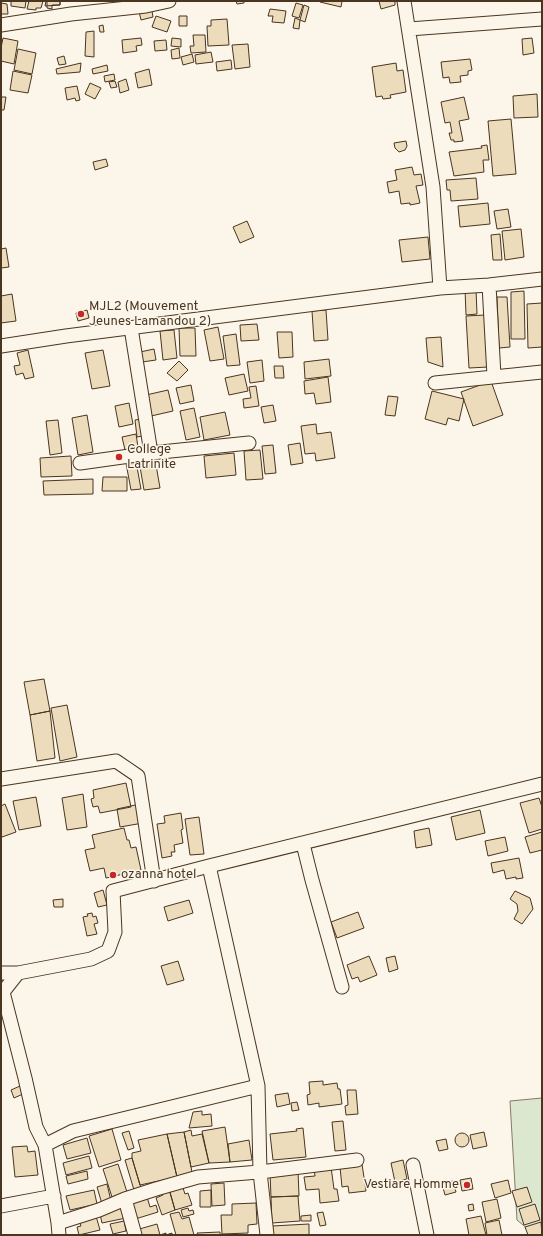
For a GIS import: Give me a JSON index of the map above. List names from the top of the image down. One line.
{"places":["MJL2 (Mouvement Jeunes Lamandou 2)","College Latrinite","ozanna hotel","Vestiare Homme"]}
